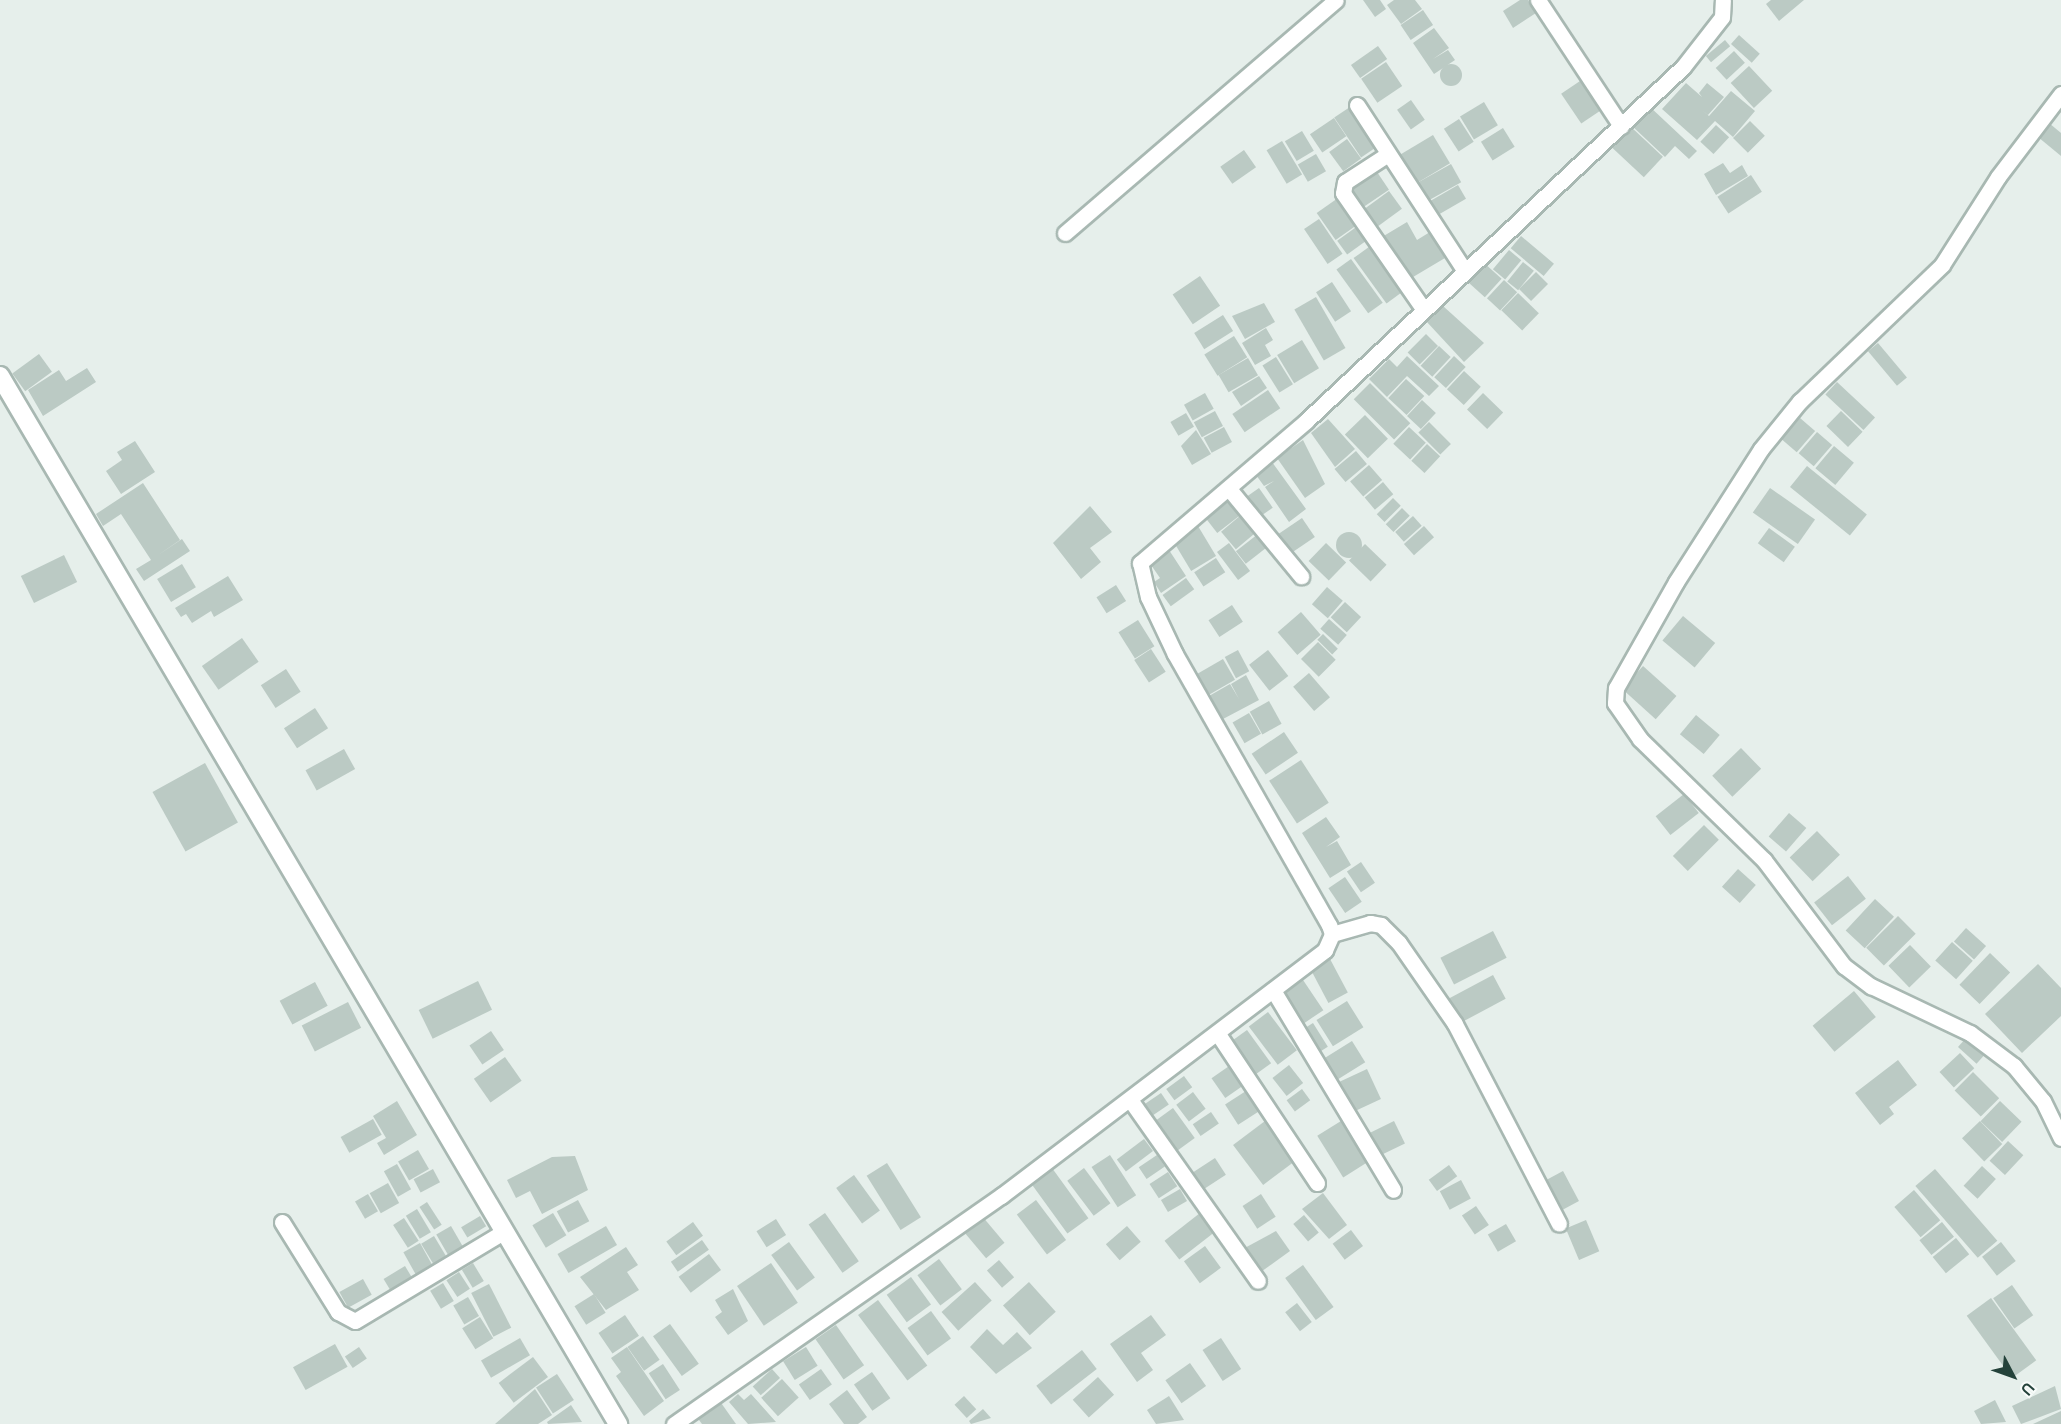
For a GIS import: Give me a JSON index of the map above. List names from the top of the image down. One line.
{"north":"bottom right"}
